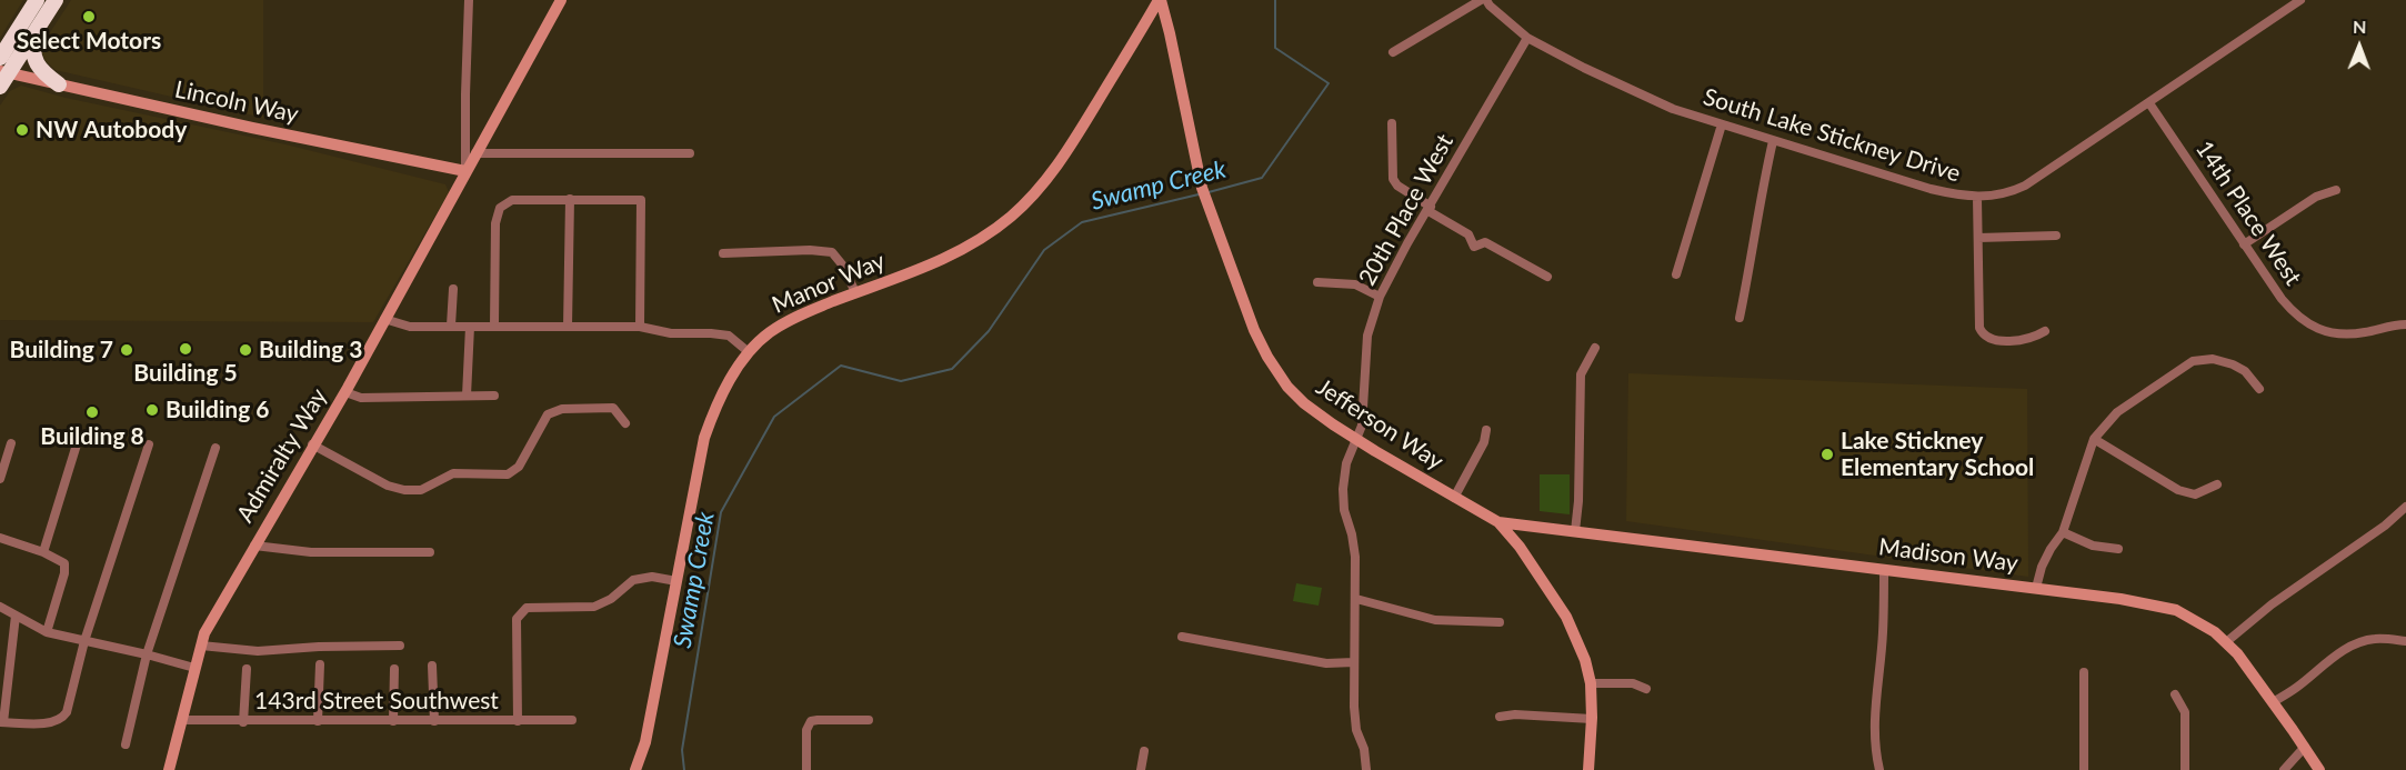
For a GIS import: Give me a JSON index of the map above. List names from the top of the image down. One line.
{"streets":{"street":["Lincoln Way","South Lake Stickney Drive","20th Place West","14th Place West","Manor Way","Jefferson Way","Admiralty Way","Madison Way","143rd Street Southwest"]},"crossings":[["Lincoln Way","Admiralty Way"],["South Lake Stickney Drive","20th Place West"],["South Lake Stickney Drive","14th Place West"],["20th Place West","Jefferson Way"],["Manor Way","Jefferson Way"],["Jefferson Way","Madison Way"],["Admiralty Way","143rd Street Southwest"]],"water":["Swamp Creek"],"places":["Select Motors","NW Autobody","Building 5","Building 7","Building 3","Building 6","Building 8","Lake Stickney Elementary School"],"north":"top"}
